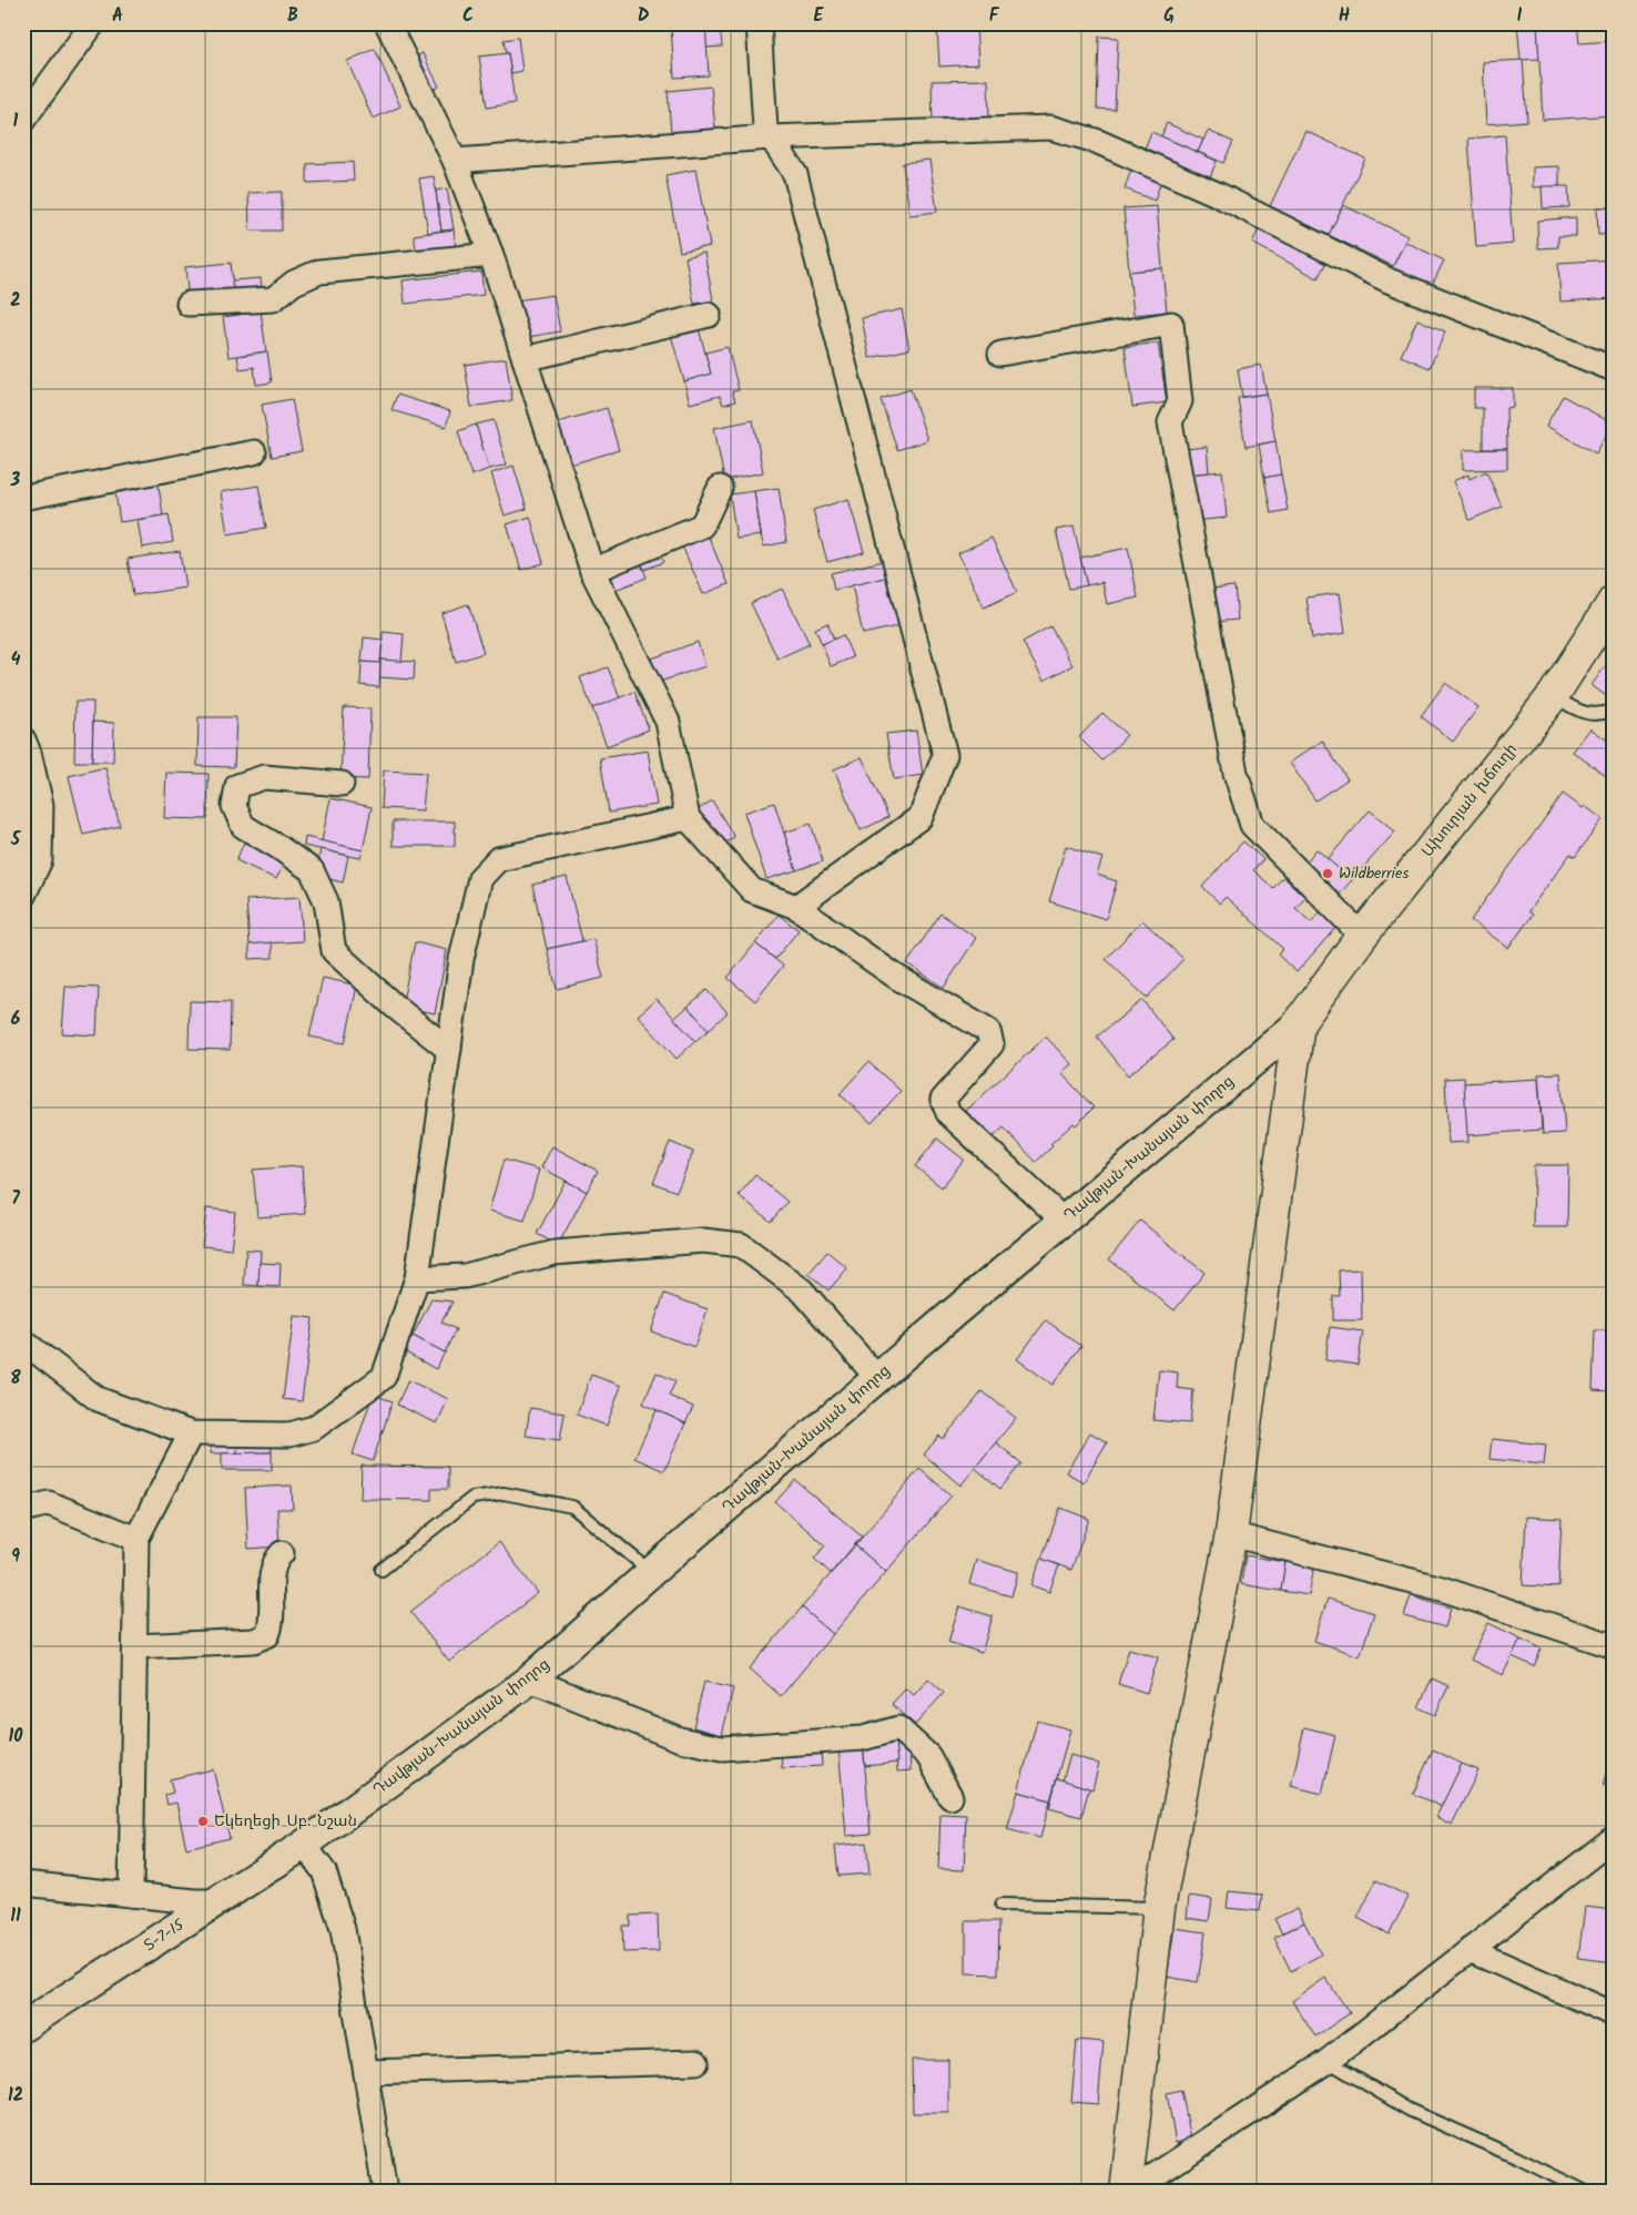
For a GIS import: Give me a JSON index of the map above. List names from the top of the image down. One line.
{"streets":{"main road":["Ախուրյան խճուղի"],"street":["Դավթյան-Խանայան փողոց","Տ-7-15"]},"crossings":[["Ախուրյան խճուղի","Դավթյան-Խանայան փողոց"],["Դավթյան-Խանայան փողոց","Տ-7-15"]],"places":["Wildberries","Եկեղեցի Սբ. Նշան"],"grid":{"columns":["A","B","C","D","E","F","G","H","I"],"rows":["1","2","3","4","5","6","7","8","9","10","11","12"]}}
